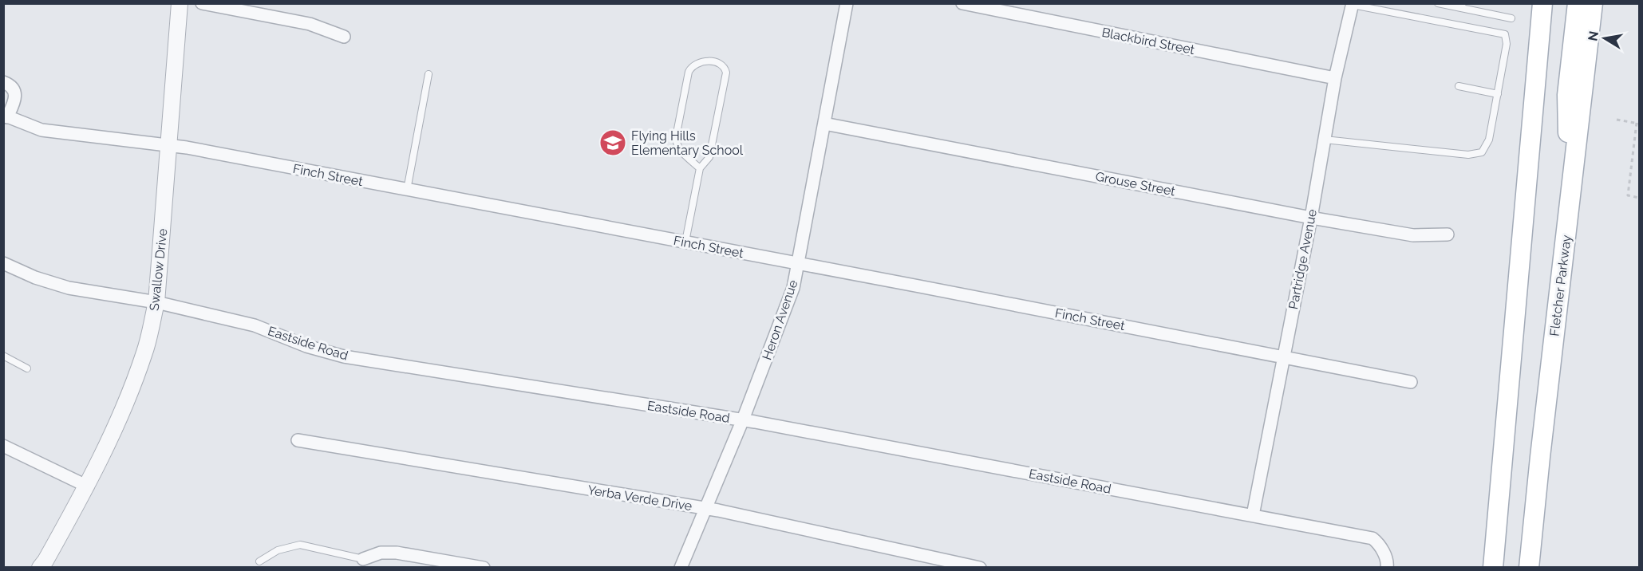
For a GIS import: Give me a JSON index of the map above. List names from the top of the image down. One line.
{"streets":{"main road":["Fletcher Parkway"],"street":["Blackbird Street","Finch Street","Grouse Street","Partridge Avenue","Swallow Drive","Heron Avenue","Eastside Road","Yerba Verde Drive"]},"crossings":[["Blackbird Street","Partridge Avenue"],["Finch Street","Partridge Avenue"],["Finch Street","Swallow Drive"],["Finch Street","Heron Avenue"],["Grouse Street","Partridge Avenue"],["Grouse Street","Heron Avenue"],["Partridge Avenue","Eastside Road"],["Swallow Drive","Eastside Road"],["Heron Avenue","Eastside Road"],["Heron Avenue","Yerba Verde Drive"]],"places":{"school or university":["Flying Hills Elementary School"]},"north":"left"}
